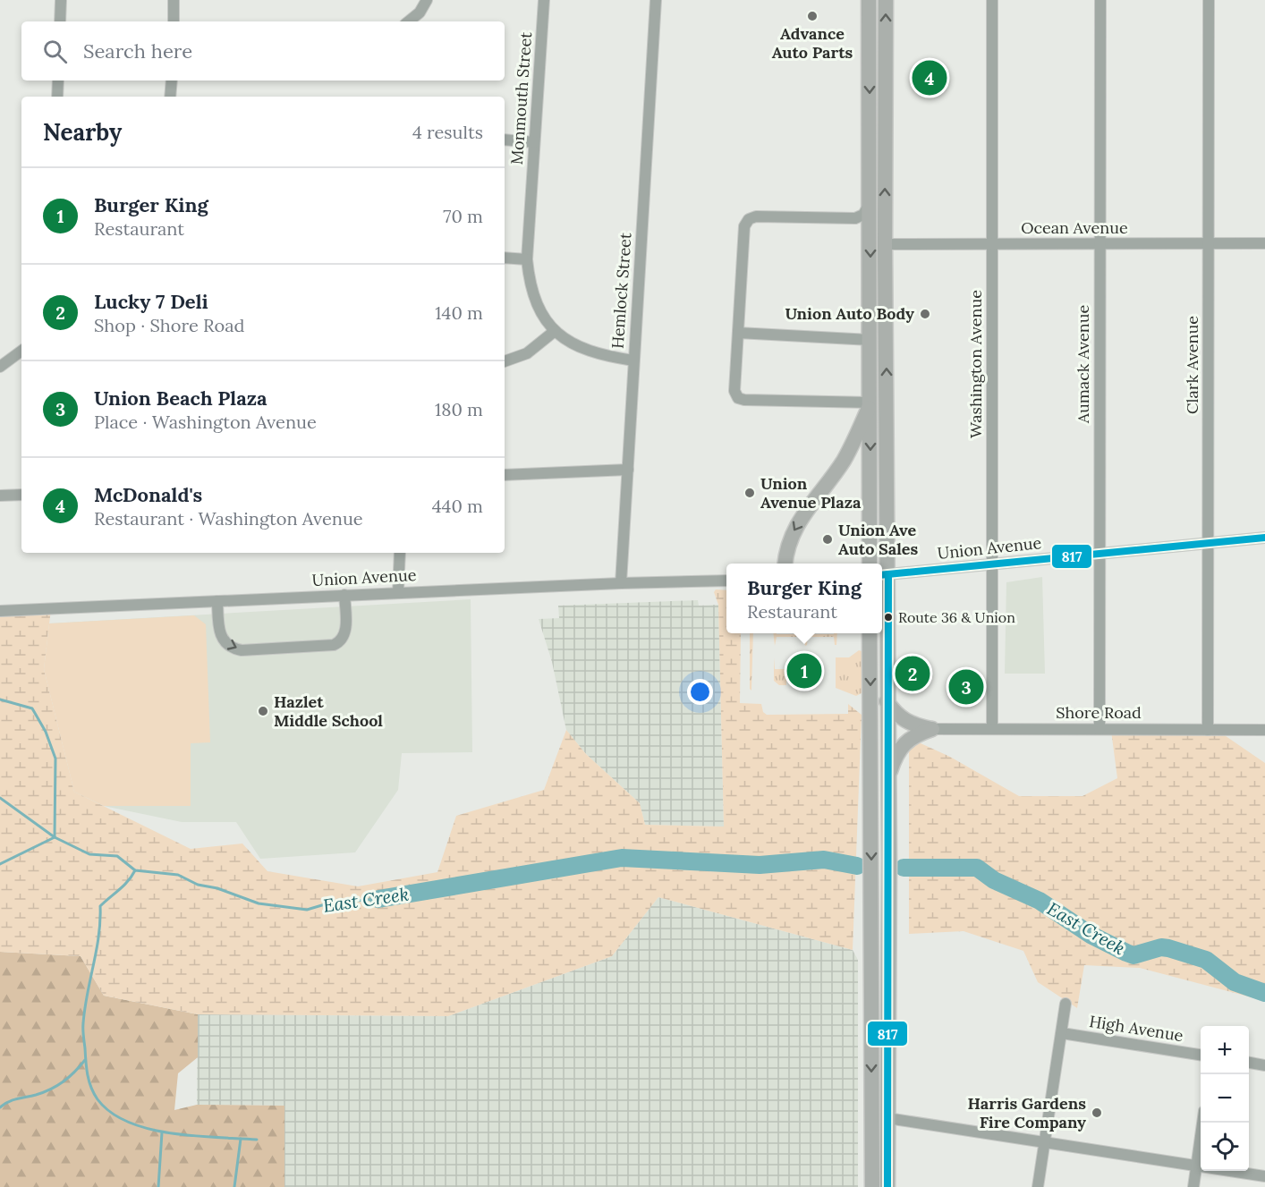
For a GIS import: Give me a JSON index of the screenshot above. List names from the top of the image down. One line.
{"streets":{"street":["Monmouth Street","Ocean Avenue","Hemlock Street","Washington Avenue","Aumack Avenue","Clark Avenue","Union Avenue","Shore Road","High Avenue"]},"crossings":[["Monmouth Street","Hemlock Street"],["Ocean Avenue","Washington Avenue"],["Ocean Avenue","Aumack Avenue"],["Ocean Avenue","Clark Avenue"],["Hemlock Street","Union Avenue"],["Washington Avenue","Union Avenue"],["Washington Avenue","Shore Road"],["Aumack Avenue","Union Avenue"],["Aumack Avenue","Shore Road"],["Clark Avenue","Union Avenue"],["Clark Avenue","Shore Road"]],"water":["East Creek"],"places":["Advance Auto Parts","Union Auto Body","Union Avenue Plaza","Union Ave Auto Sales","Route 36 & Union","Hazlet Middle School","Harris Gardens Fire Company"],"lines":["transit line 817"],"page":{"search":"Search here","pins":["4","1","2","3"],"heading":["Nearby","4 results"],"list":[{"mark":"1","name":"Burger King","note":"Restaurant","value":"70 m"},{"mark":"2","name":"Lucky 7 Deli","note":"Shop · Shore Road","value":"140 m"},{"mark":"3","name":"Union Beach Plaza","note":"Place · Washington Avenue","value":"180 m"},{"mark":"4","name":"McDonald's","note":"Restaurant · Washington Avenue","value":"440 m"}],"popup":["Burger King","Restaurant"],"map_buttons":["+","−"]}}
